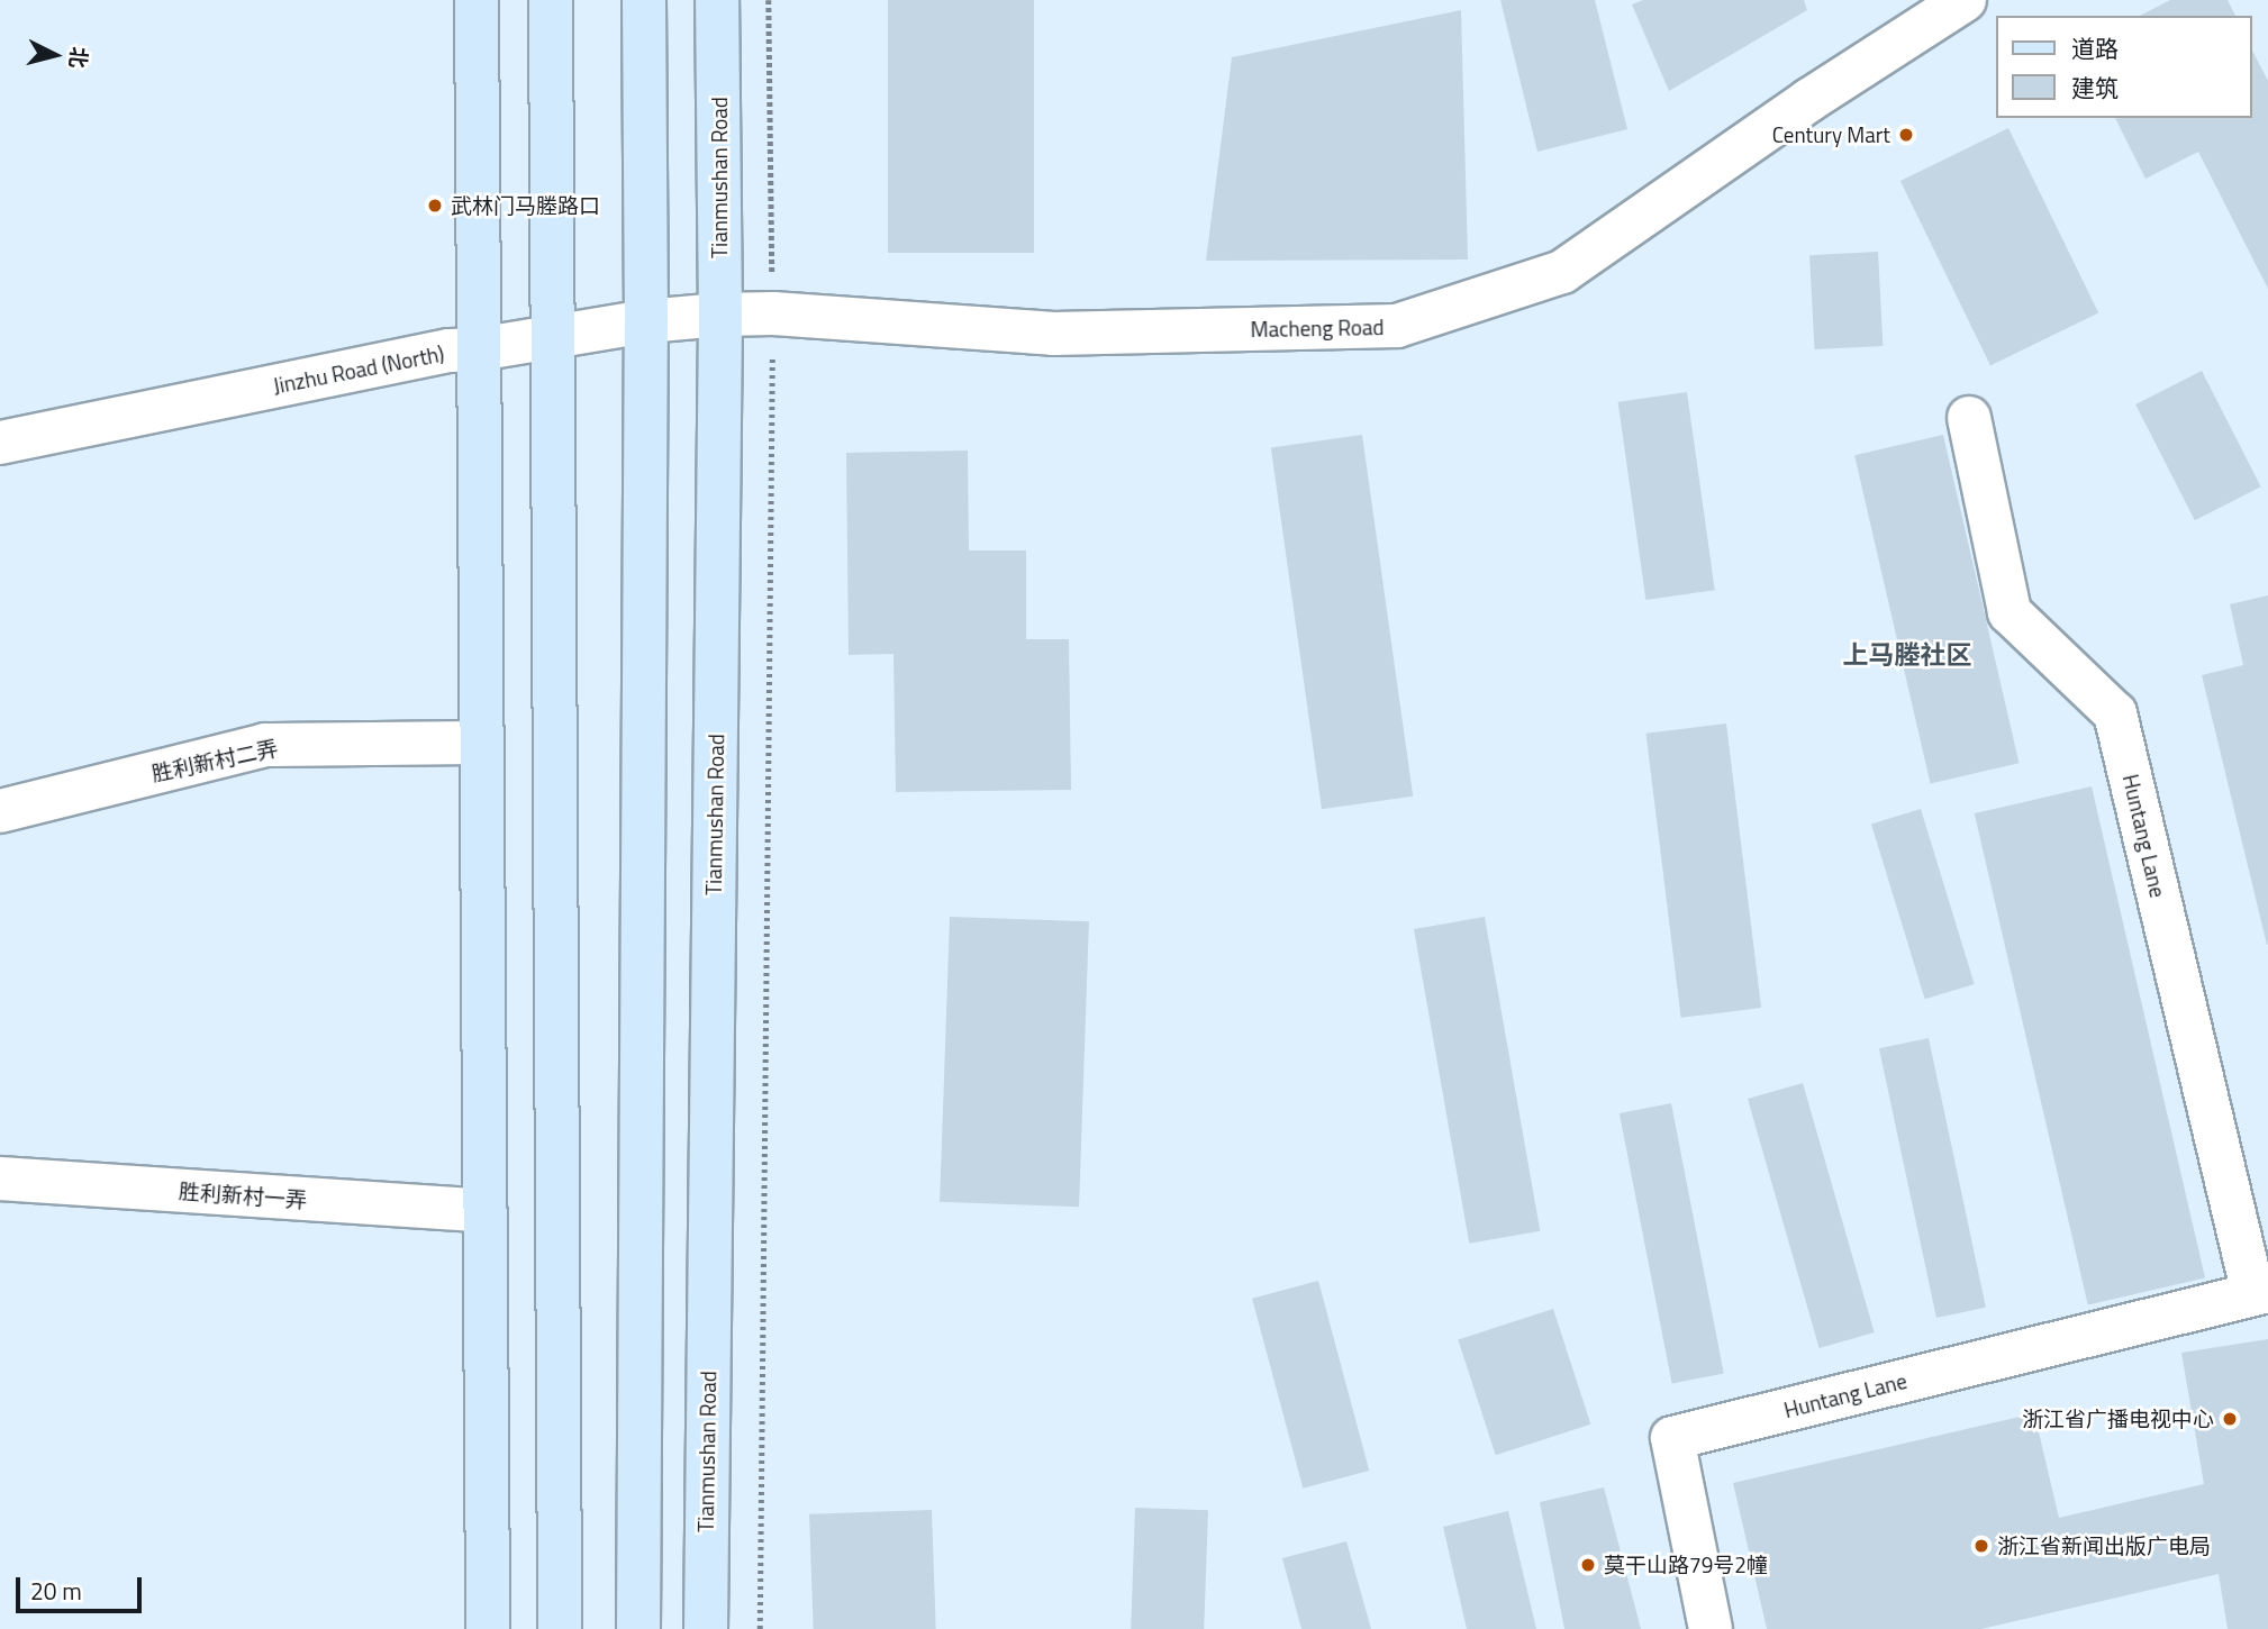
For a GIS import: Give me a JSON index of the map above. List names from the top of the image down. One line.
{"streets":{"main road":["Tianmushan Road"],"street":["Macheng Road","Jinzhu Road (North)","胜利新村二弄","Huntang Lane","胜利新村一弄"]},"crossings":[["Tianmushan Road","Macheng Road"],["Tianmushan Road","Jinzhu Road (North)"],["Macheng Road","Jinzhu Road (North)"]],"districts":["上马塍社区"],"places":["Century Mart","武林门马塍路口","浙江省广播电视中心","浙江省新闻出版广电局","莫干山路79号2幢"],"legend":["道路","建筑"],"scale_bar":"20 m","north":"right"}
